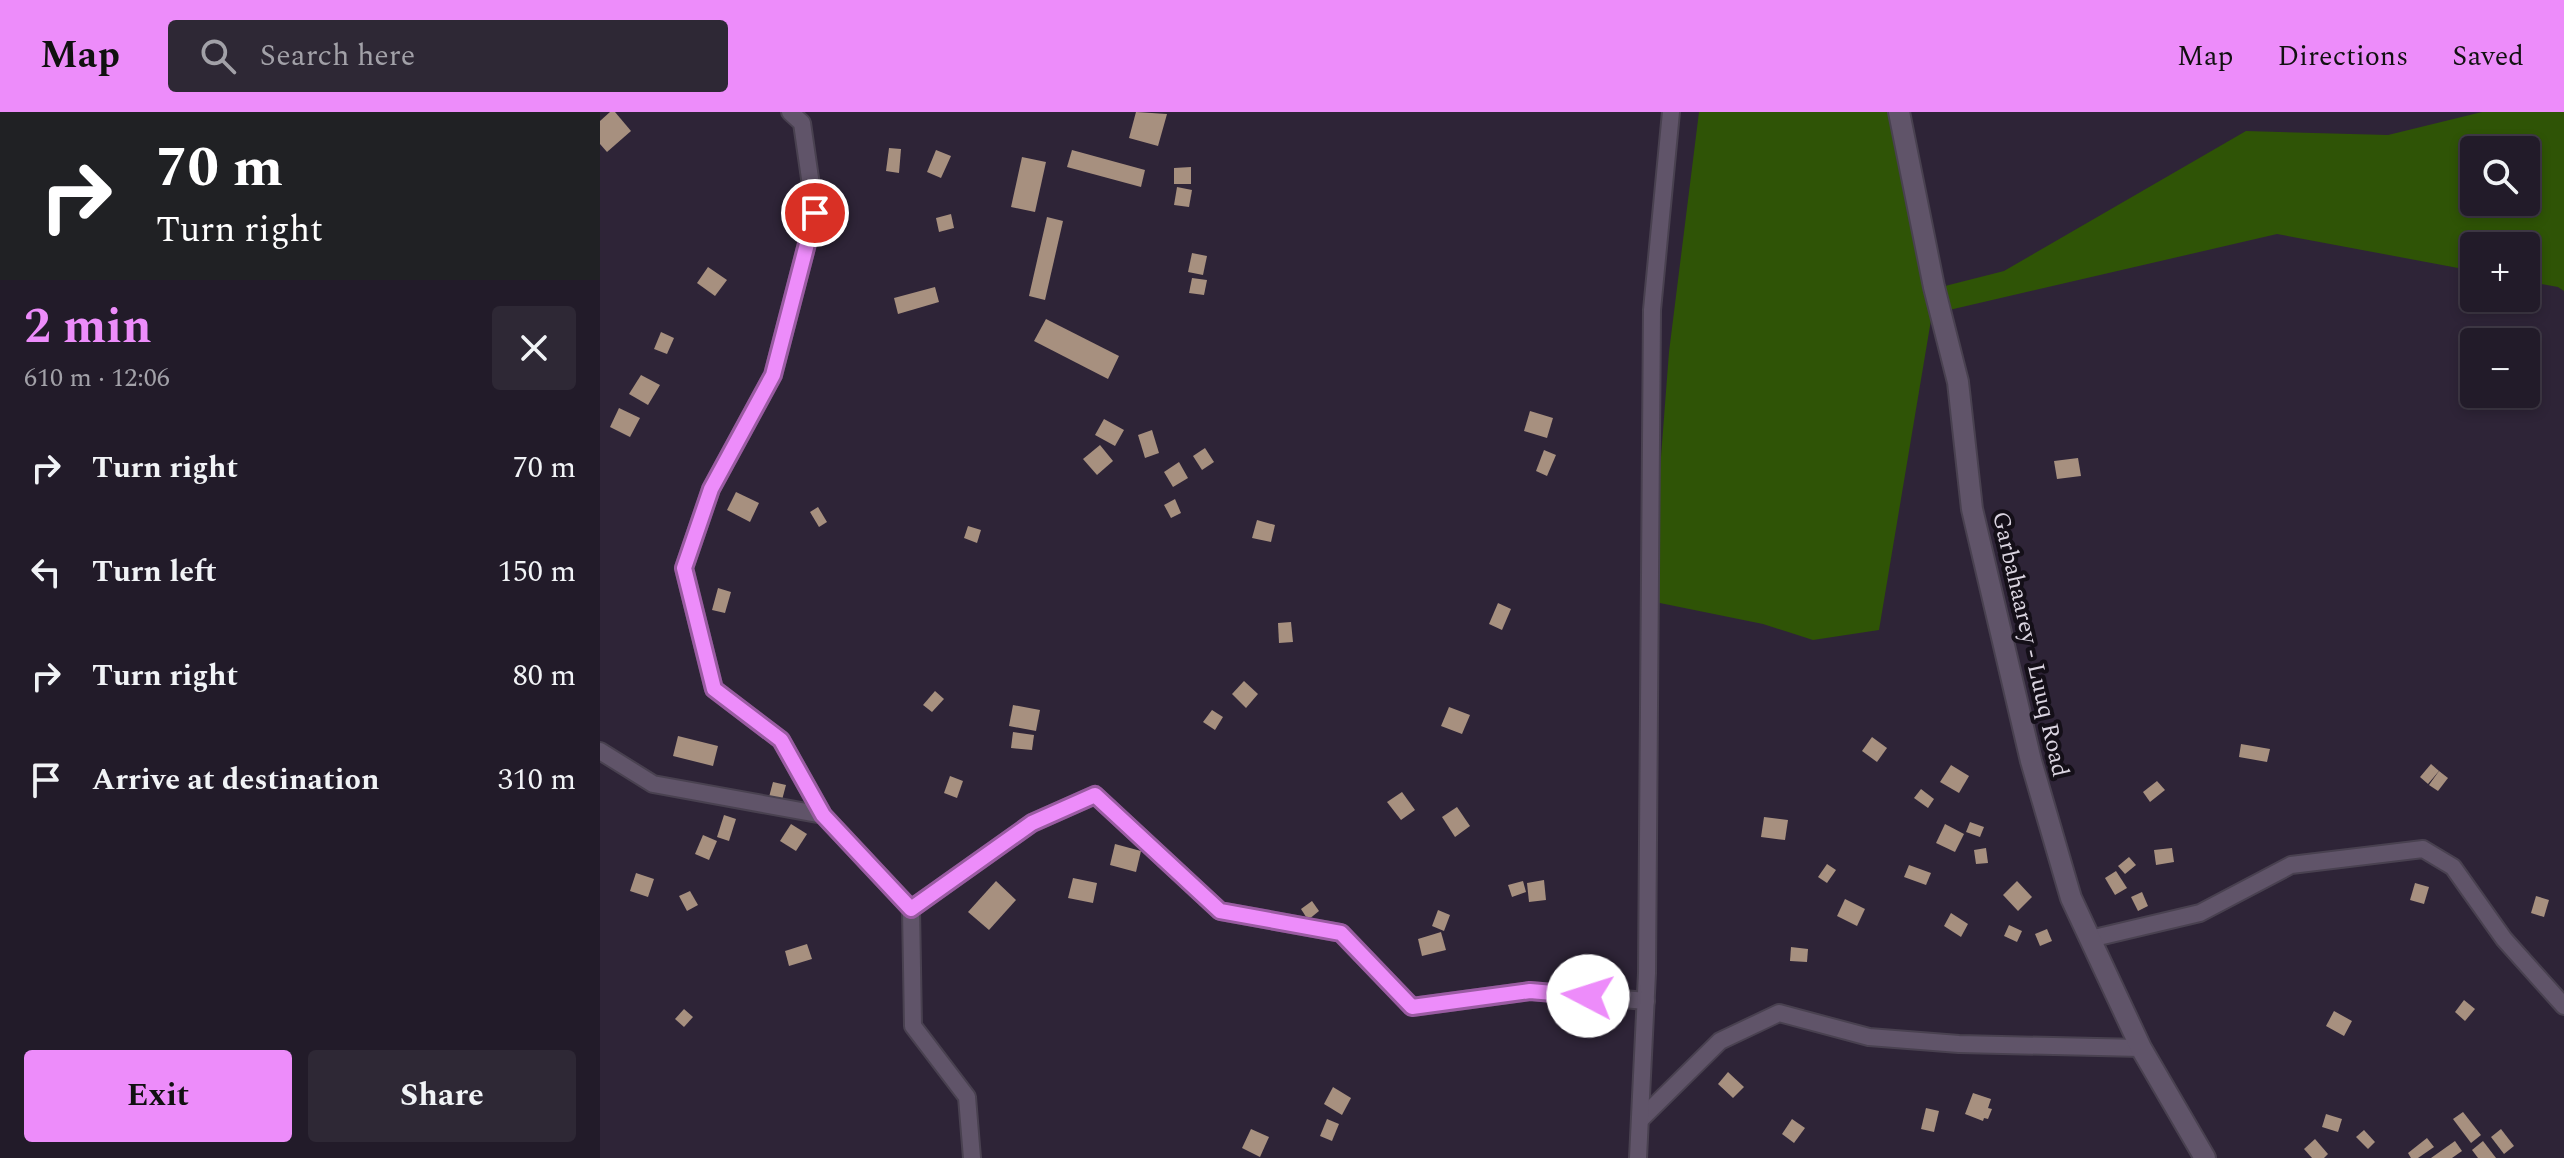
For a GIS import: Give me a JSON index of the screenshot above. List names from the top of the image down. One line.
{"streets":{"street":["Garbahaarey - Luuq Road"]},"page":{"header":"Map","search":"Search here","nav":["Map","Directions","Saved"],"turn":["70 m","Turn right"],"map_buttons":["+","−"],"heading":["2 min","610 m · 12:06"],"list":[{"name":"Turn right","value":"70 m"},{"name":"Turn left","value":"150 m"},{"name":"Turn right","value":"80 m"},{"name":"Arrive at destination","value":"310 m"}],"buttons":["Exit","Share"]}}
